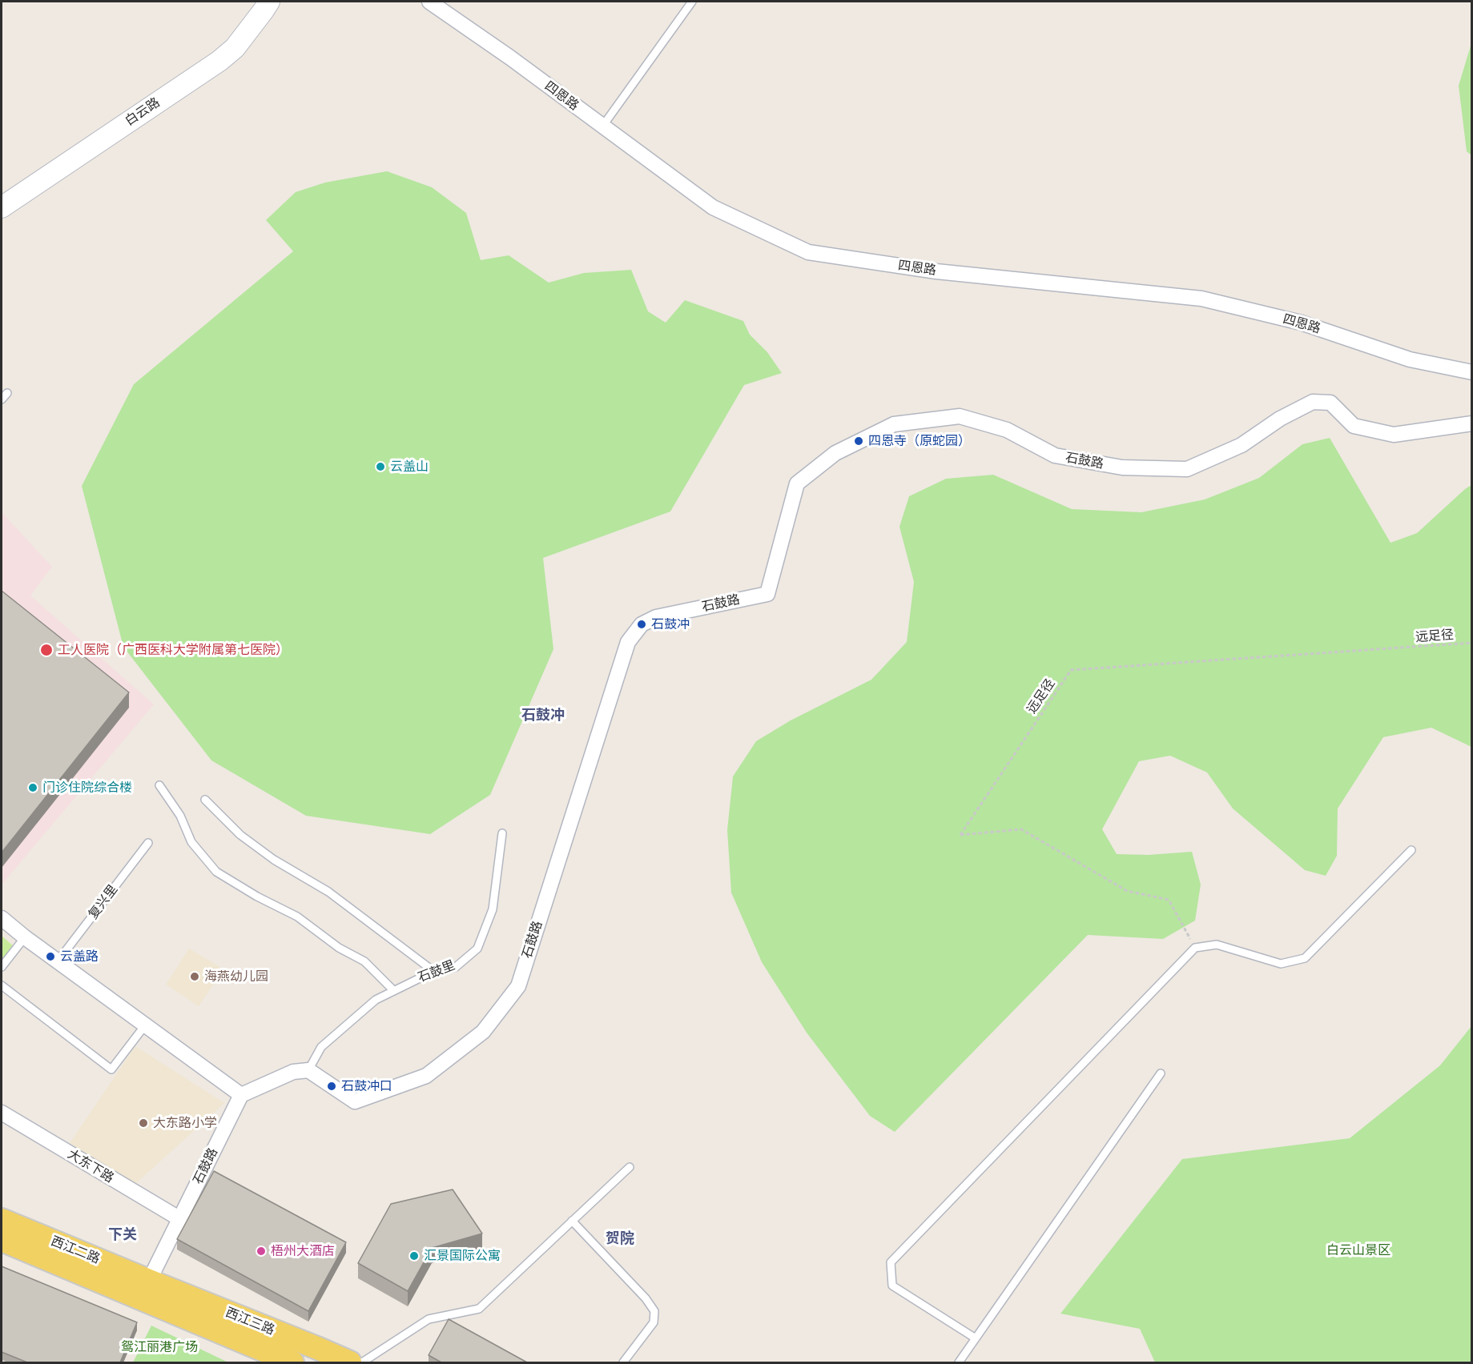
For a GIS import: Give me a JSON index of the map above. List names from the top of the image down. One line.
{"streets":{"main road":["西江二路","西江三路"],"street":["四恩路","白云路","石鼓路","大东下路"],"lane":["复兴里","石鼓里"],"path":["远足径"]},"crossings":[["石鼓路","石鼓里"],["石鼓路","大东下路"],["石鼓路","西江二路"],["石鼓路","西江三路"],["西江二路","西江三路"]],"districts":["石鼓冲","下关","贺院"],"parks":["白云山景区","鸳江丽港广场"],"places":["四恩寺（原蛇园）","云盖山","石鼓冲","工人医院（广西医科大学附属第七医院）","门诊住院综合楼","云盖路","海燕幼儿园","石鼓冲口","大东路小学","梧州大酒店","汇景国际公寓"]}
